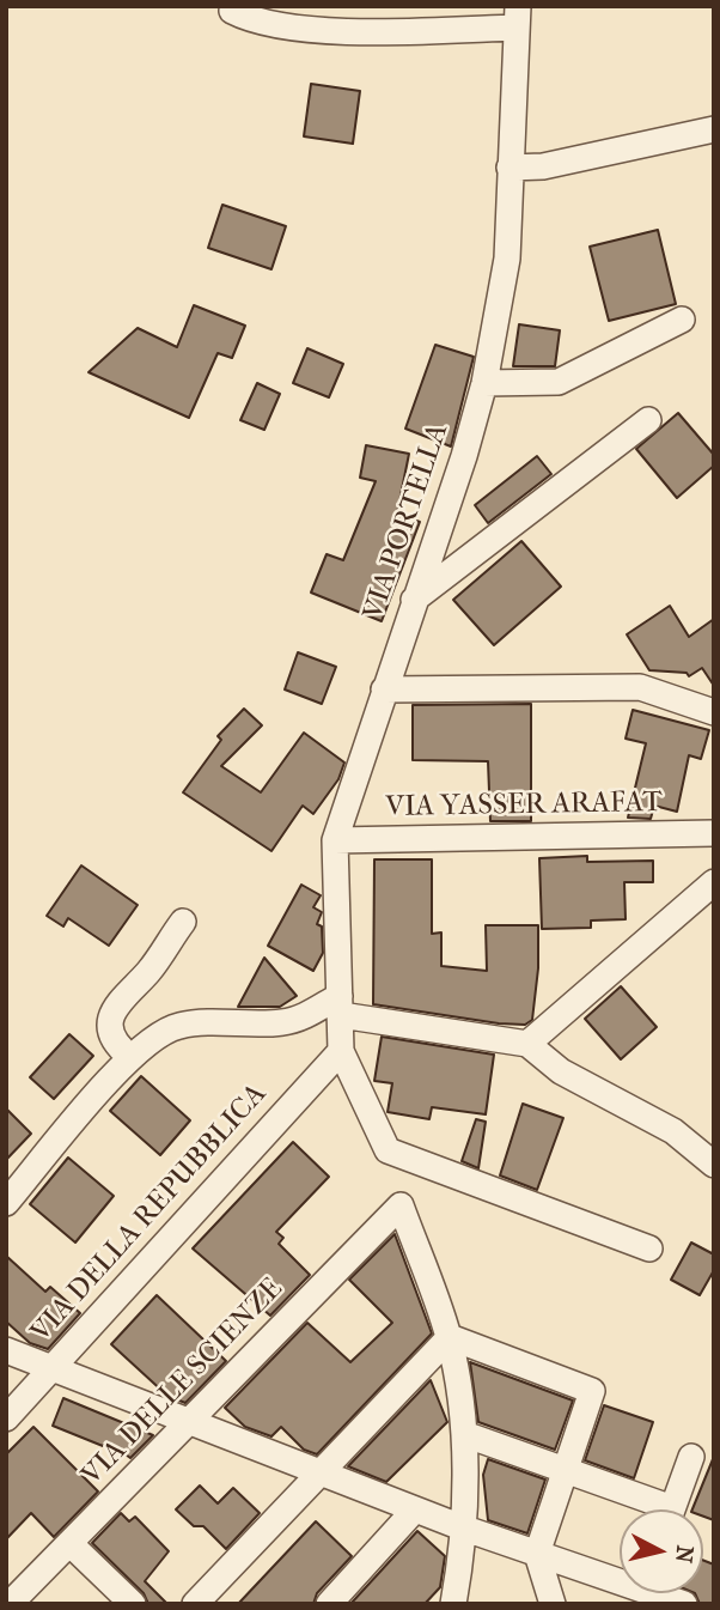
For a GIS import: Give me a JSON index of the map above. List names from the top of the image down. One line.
{"streets":{"street":["VIA PORTELLA","VIA YASSER ARAFAT","VIA DELLA REPUBBLICA","VIA DELLE SCIENZE"]},"crossings":[["VIA PORTELLA","VIA YASSER ARAFAT"],["VIA PORTELLA","VIA DELLA REPUBBLICA"]],"north":"right"}
